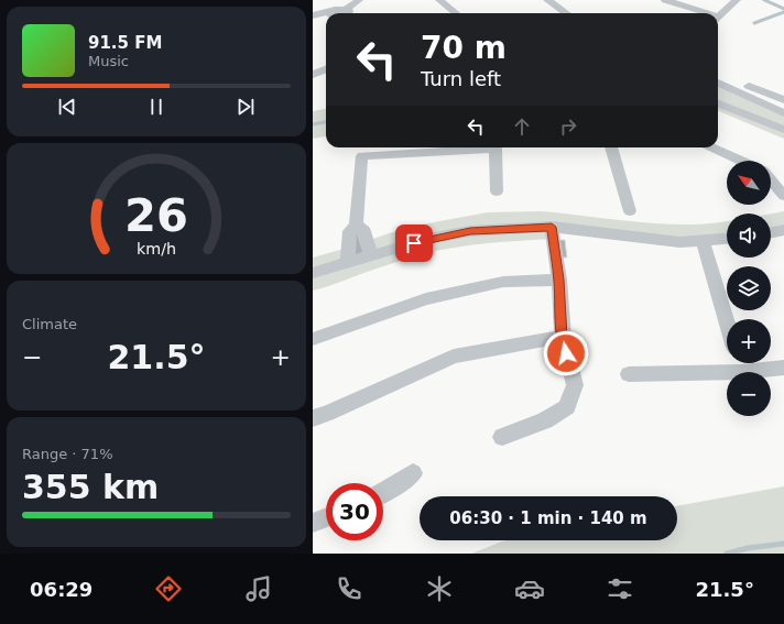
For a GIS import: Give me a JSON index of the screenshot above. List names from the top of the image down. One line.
{"north":"top left","page":{"turn":["70 m","Turn left"],"song":["91.5 FM","Music"],"map_buttons":["+","−"],"tile":["Climate",["Range · 71%","355 km"]],"heat":["−","21.5°","+"],"limit":"30","trip":"06:30 · 1 min · 140 m","tabs":["06:29","21.5°"],"gauge":["26","km/h"]}}
